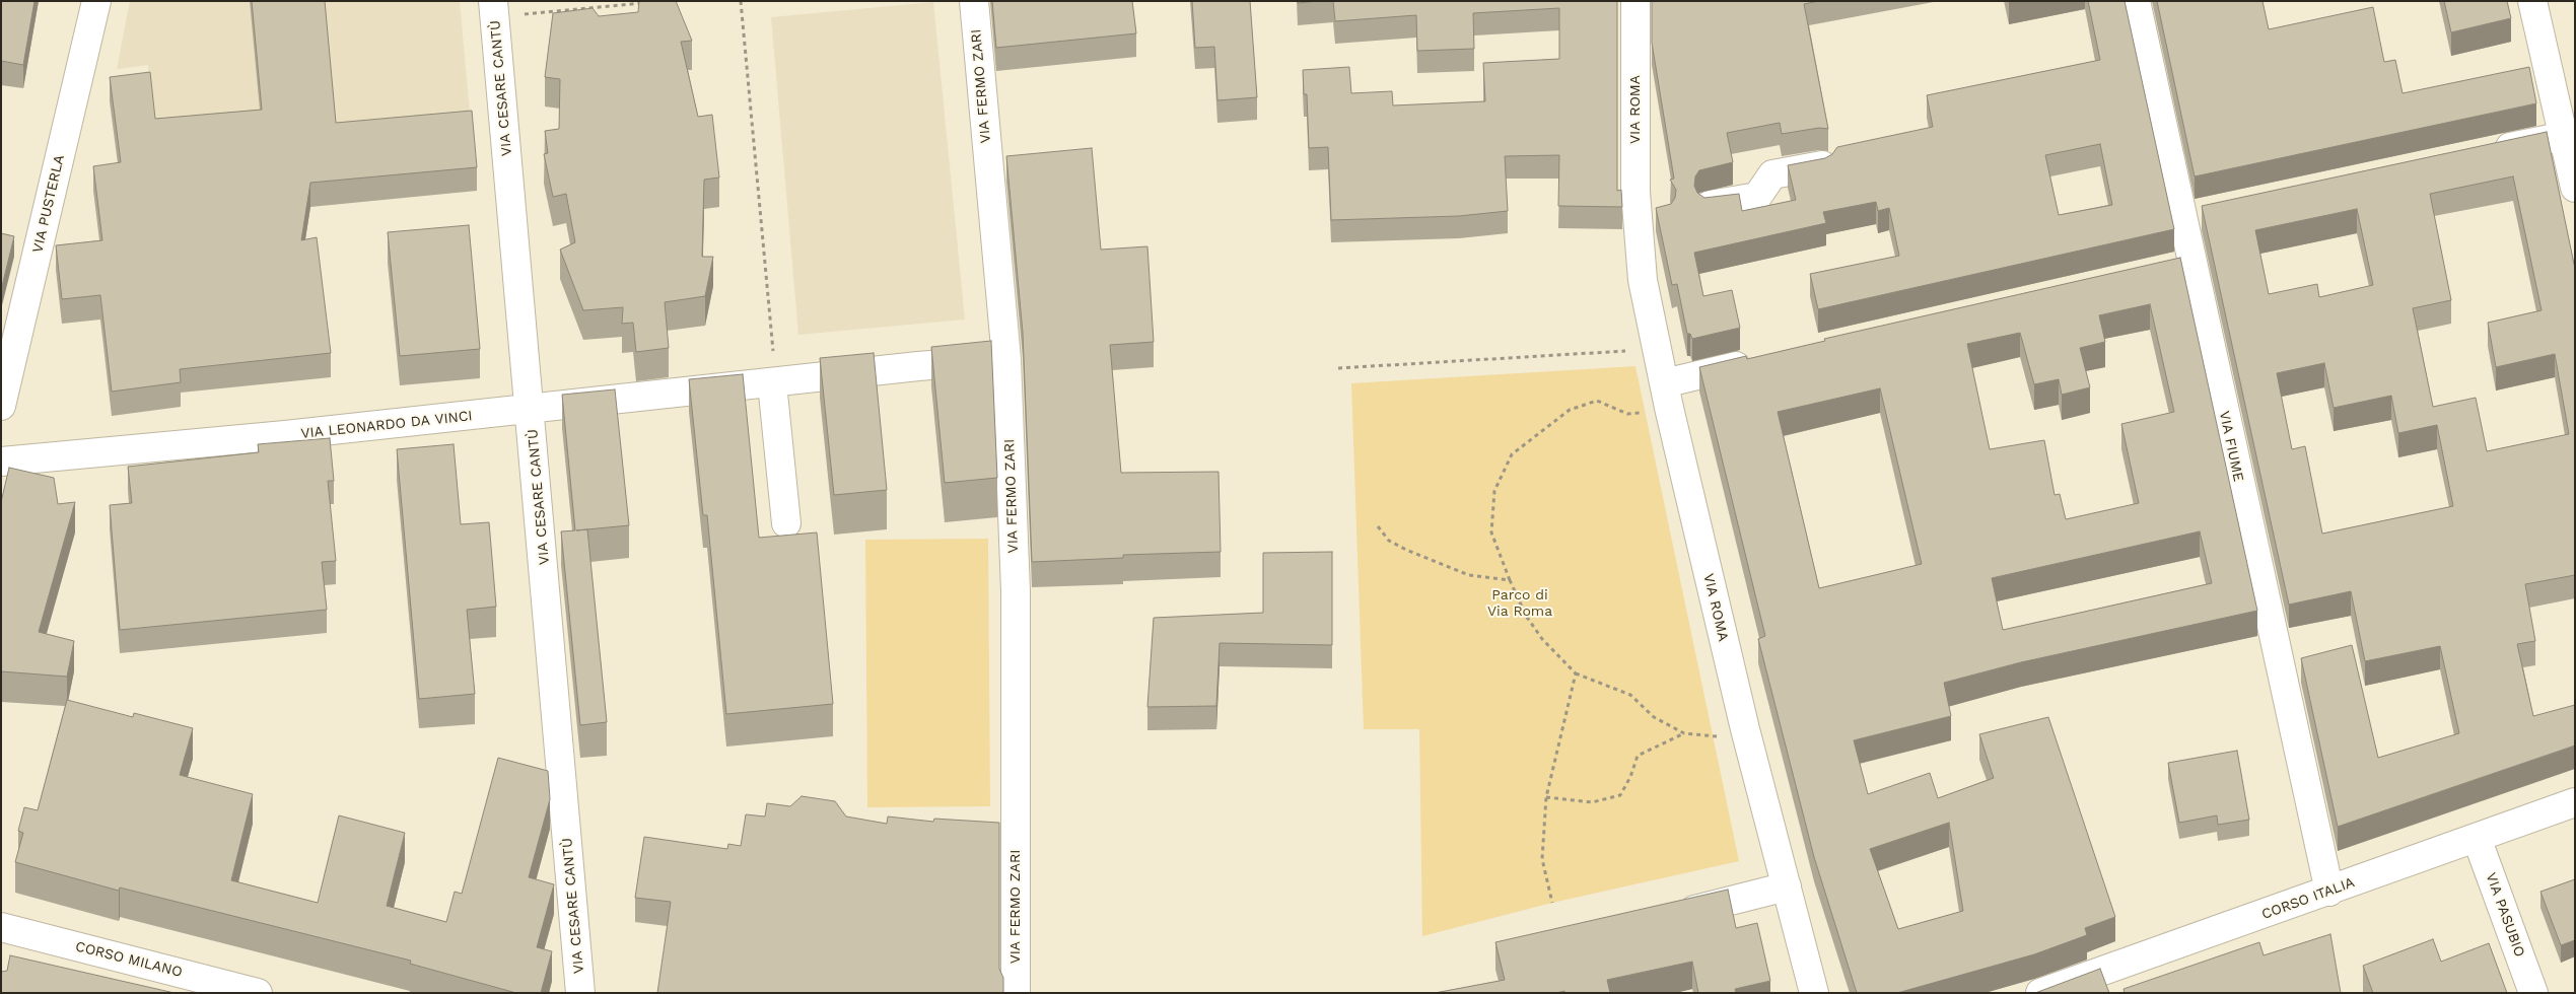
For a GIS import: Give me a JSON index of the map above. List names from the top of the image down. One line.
{"streets":{"street":["VIA FERMO ZARI","VIA CESARE CANTÙ","VIA ROMA","VIA PUSTERLA","VIA LEONARDO DA VINCI","VIA FIUME","CORSO ITALIA","VIA PASUBIO","CORSO MILANO"]},"crossings":[["VIA FERMO ZARI","VIA LEONARDO DA VINCI"],["VIA CESARE CANTÙ","VIA LEONARDO DA VINCI"],["VIA FIUME","CORSO ITALIA"],["CORSO ITALIA","VIA PASUBIO"]],"parks":["Parco di Via Roma"]}
